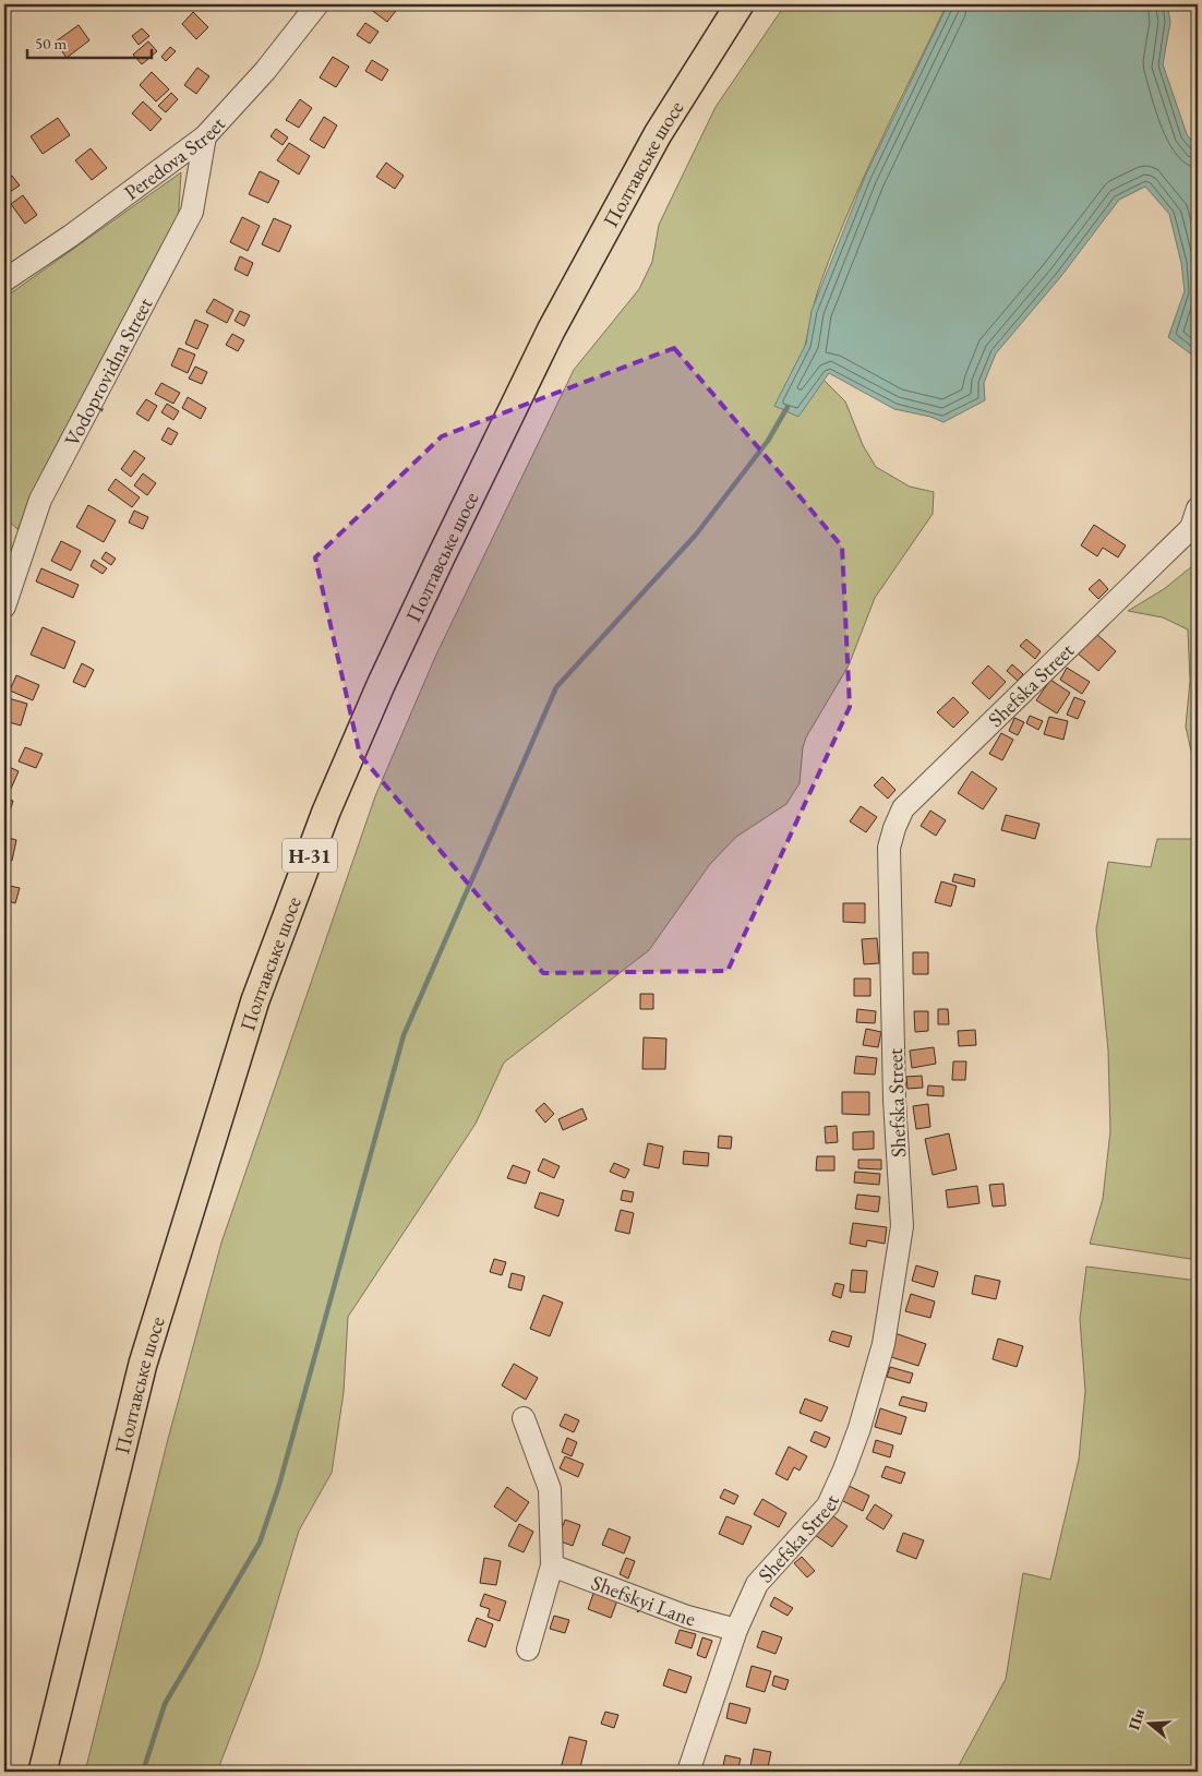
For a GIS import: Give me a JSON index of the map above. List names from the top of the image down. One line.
{"streets":{"main road":["Полтавське шосе","Н-31"],"street":["Peredova Street","Vodoprovidna Street","Shefska Street","Shefskyi Lane"]},"crossings":[["Peredova Street","Vodoprovidna Street"],["Shefska Street","Shefskyi Lane"]],"scale_bar":"50 m","north":"left"}
